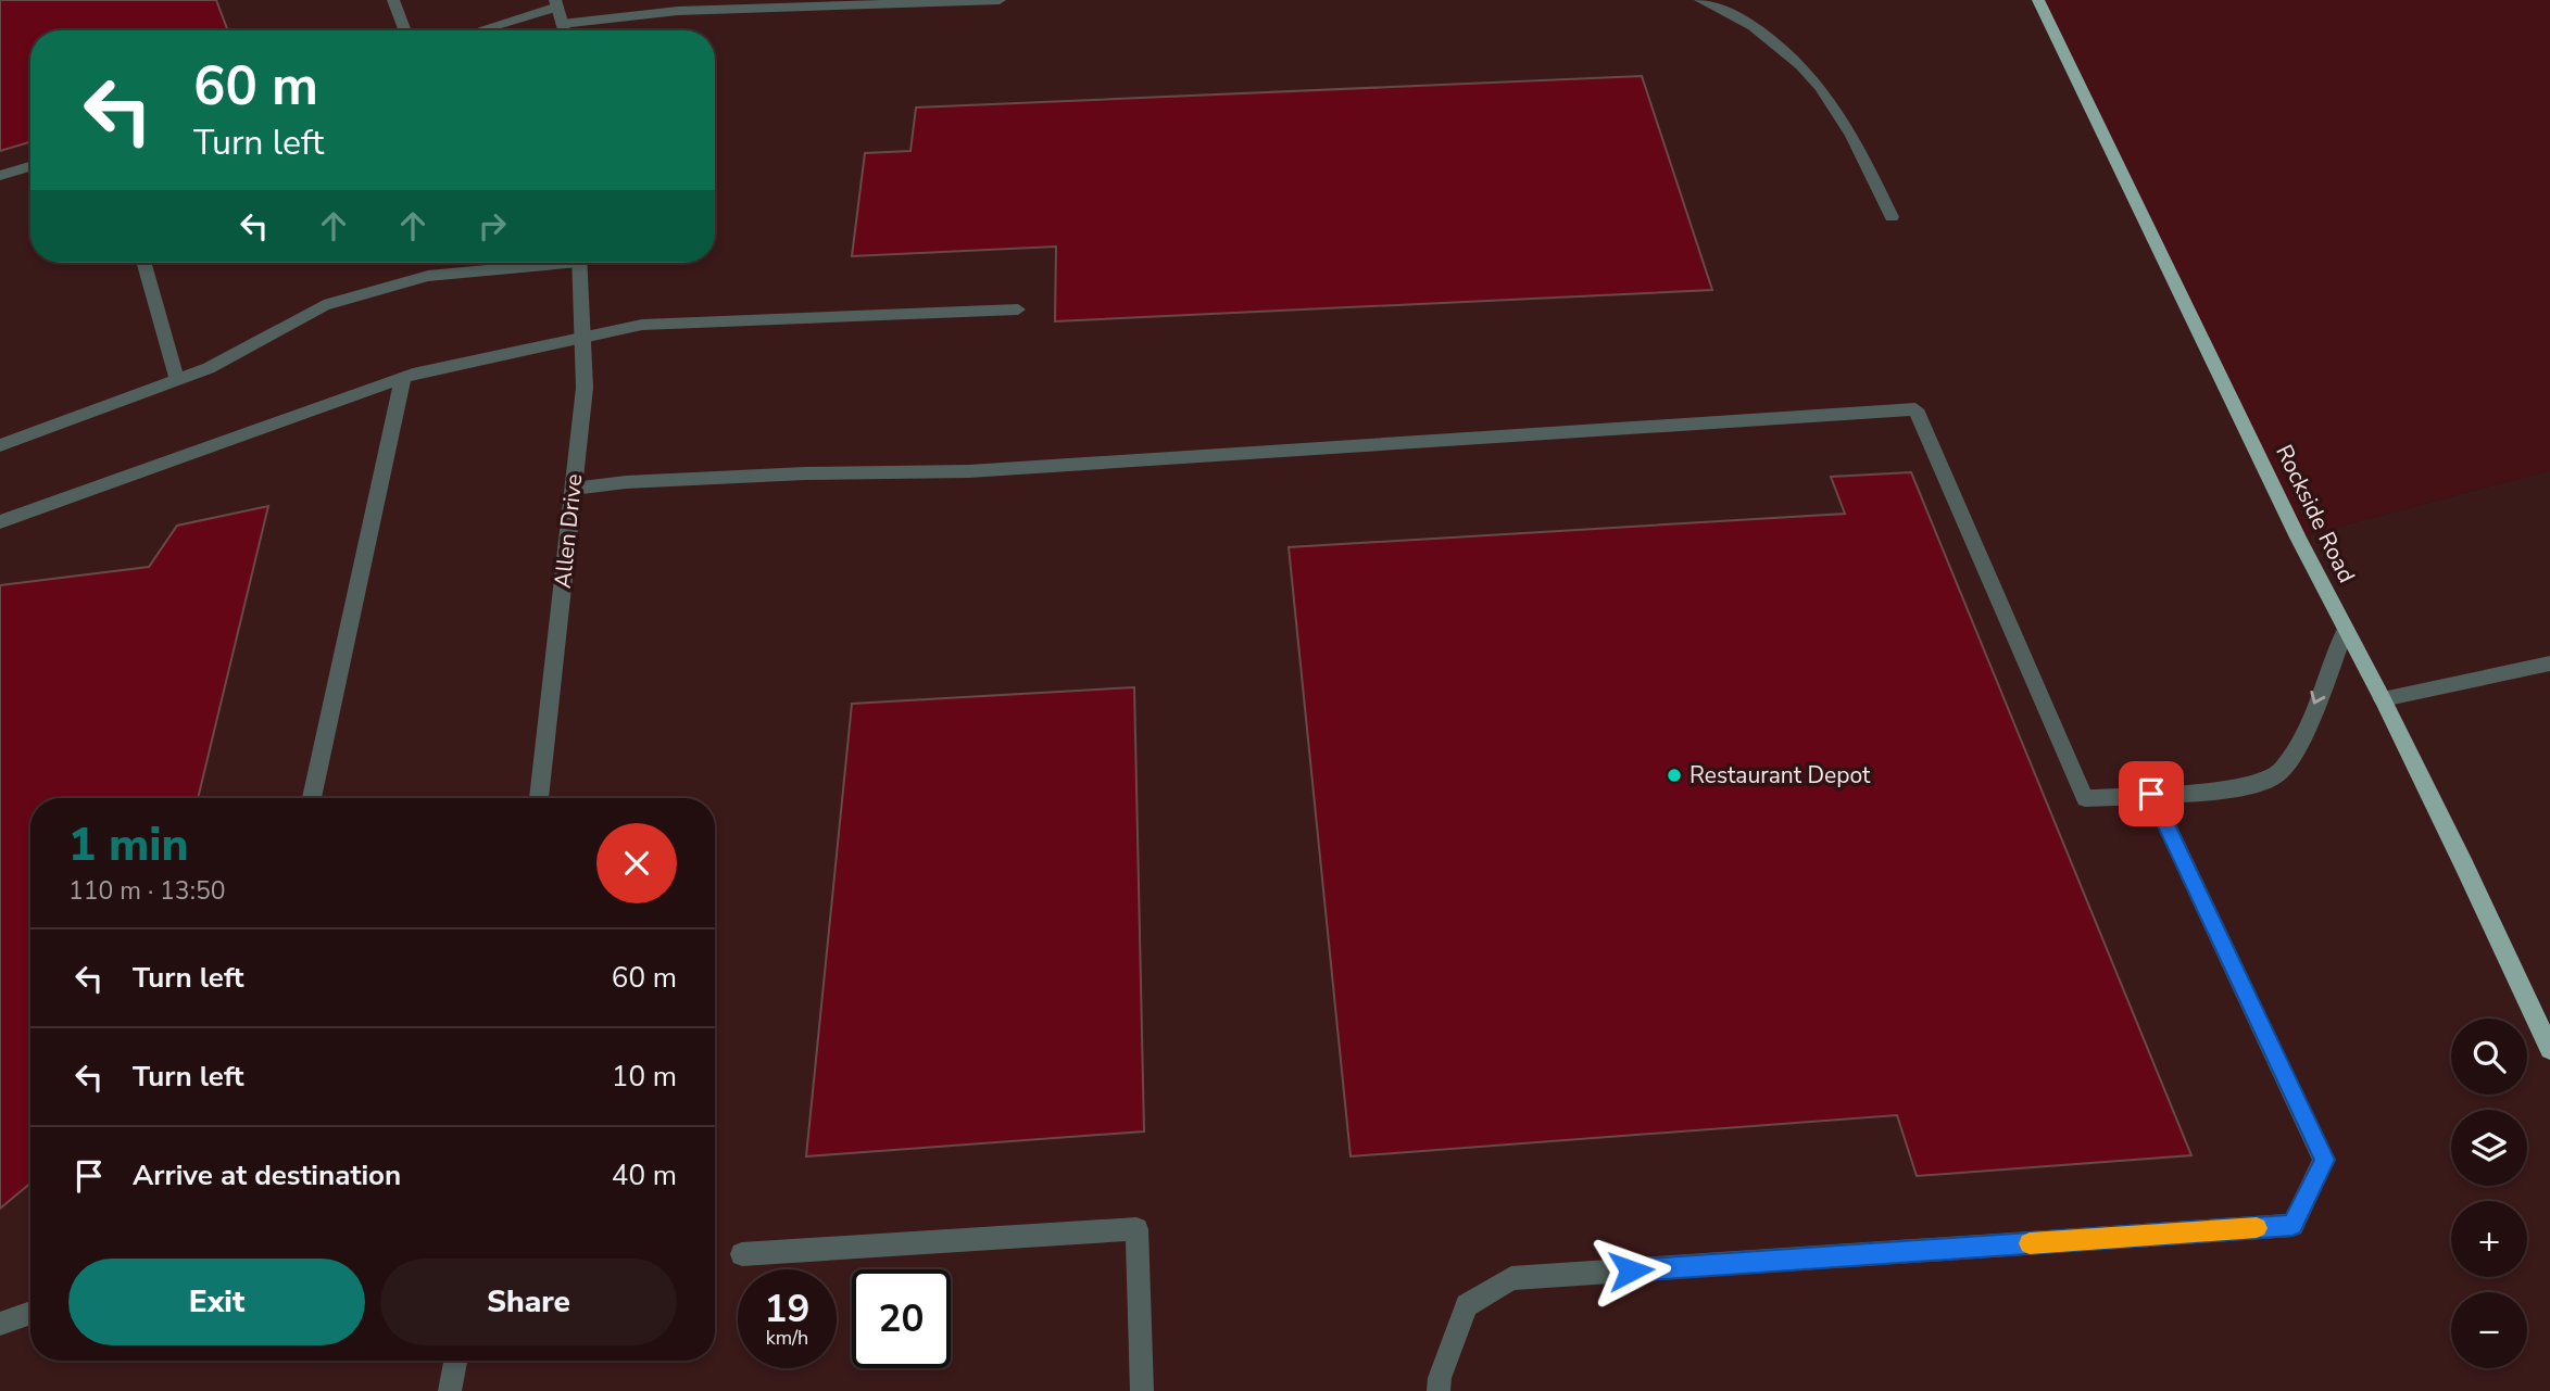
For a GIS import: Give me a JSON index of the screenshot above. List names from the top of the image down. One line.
{"streets":{"main road":["Rockside Road"],"street":["Allen Drive"]},"places":["Restaurant Depot"],"page":{"turn":["60 m","Turn left"],"heading":["1 min","110 m · 13:50"],"list":[{"name":"Turn left","value":"60 m"},{"name":"Turn left","value":"10 m"},{"name":"Arrive at destination","value":"40 m"}],"map_buttons":["+","−"],"buttons":["Exit","Share"],"speed":"19 km/h","limit":"20"}}
